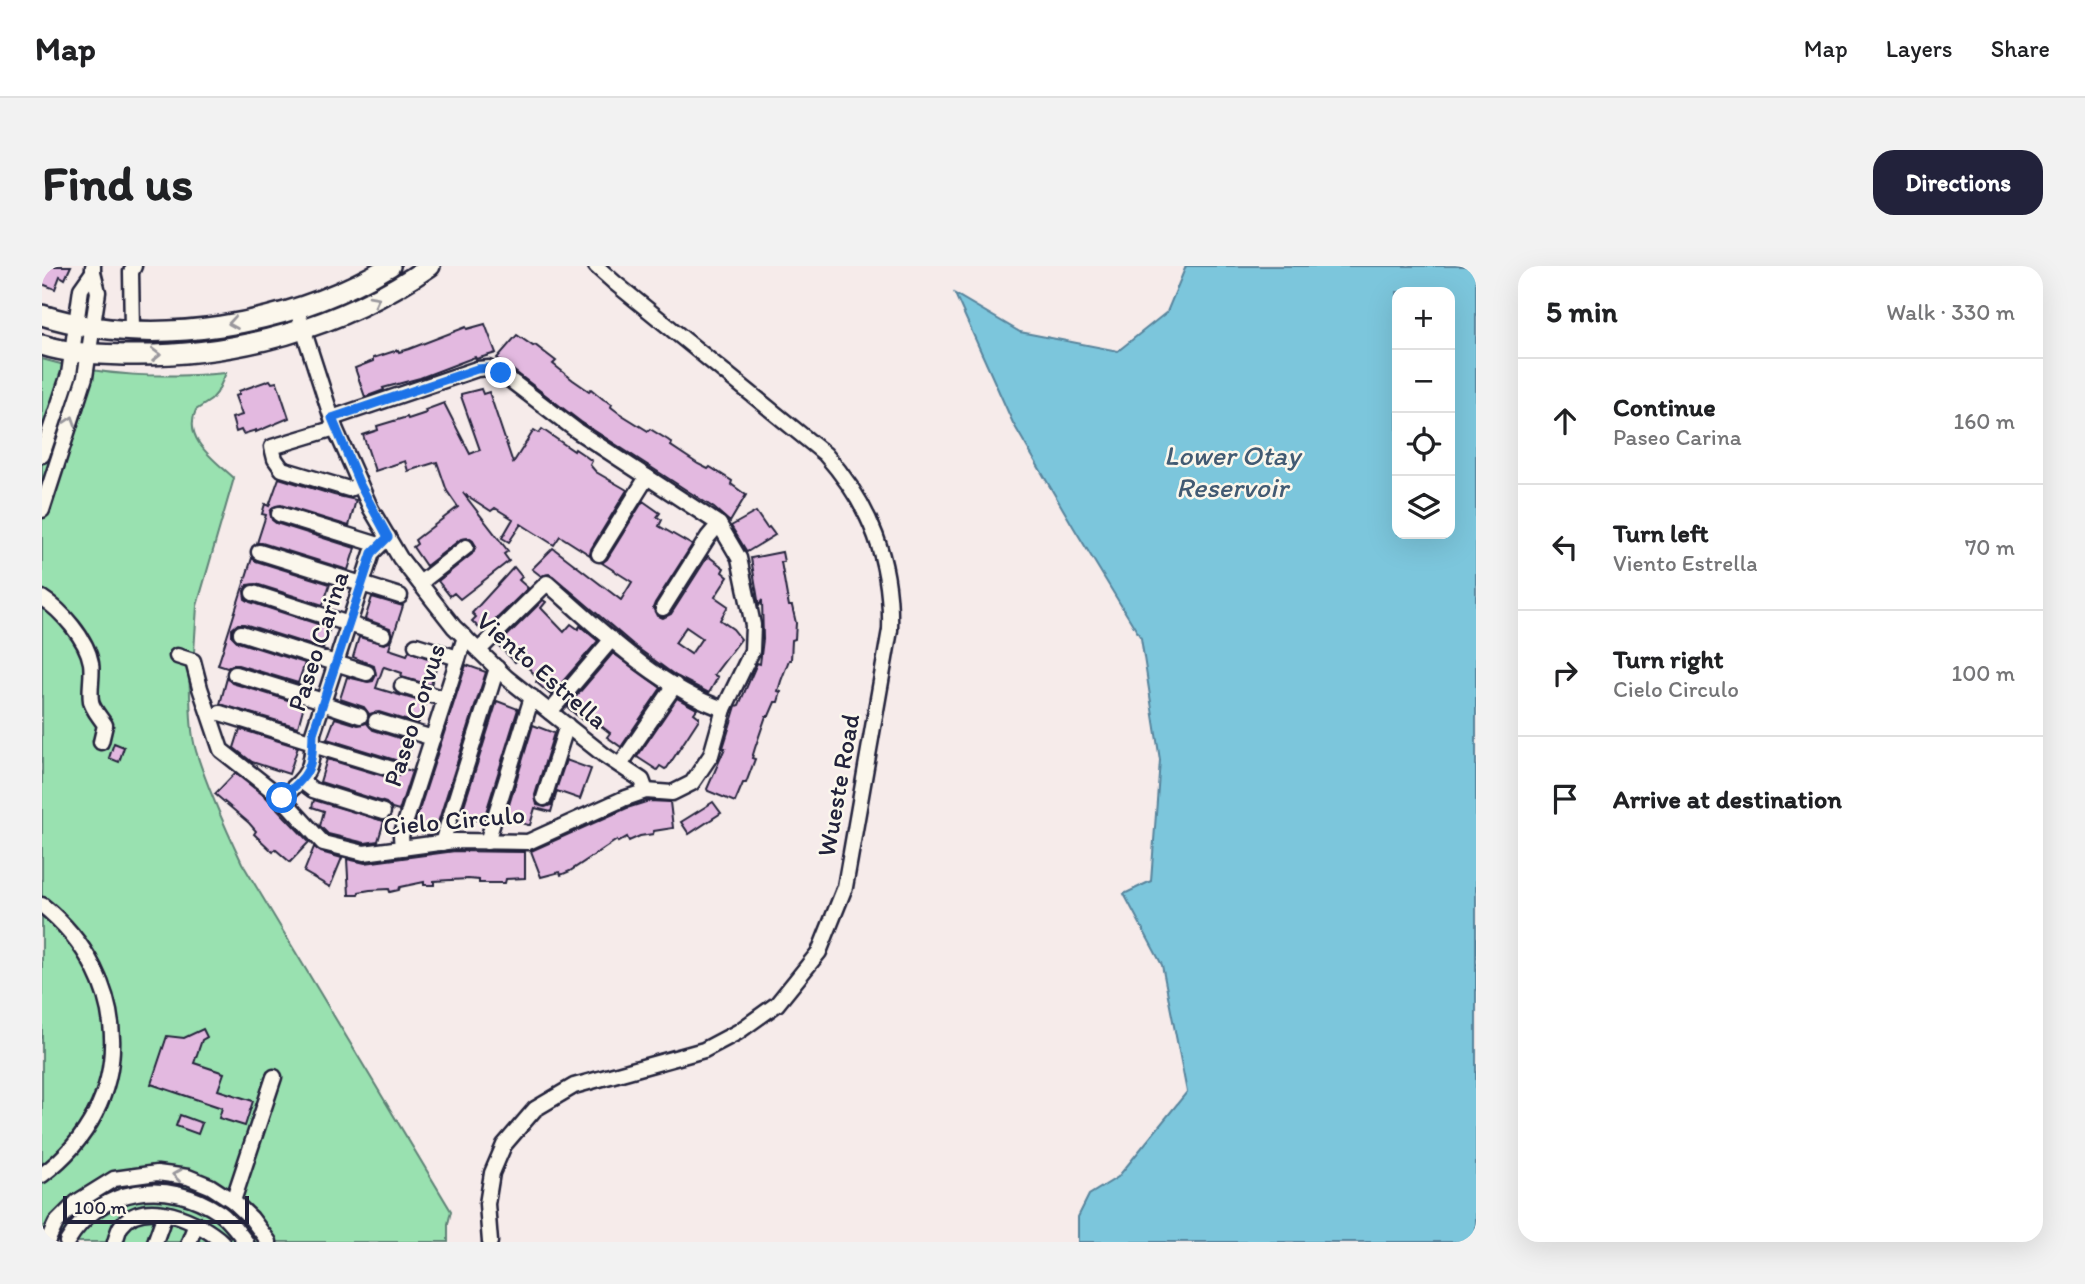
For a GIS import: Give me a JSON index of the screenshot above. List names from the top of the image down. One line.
{"streets":{"street":["Paseo Carina","Viento Estrella","Paseo Corvus","Wueste Road","Cielo Circulo"]},"crossings":[["Paseo Carina","Viento Estrella"],["Paseo Carina","Cielo Circulo"],["Viento Estrella","Paseo Corvus"],["Viento Estrella","Cielo Circulo"],["Paseo Corvus","Cielo Circulo"]],"water":["Lower Otay Reservoir"],"scale_bar":"100 m","page":{"header":"Map","nav":["Map","Layers","Share"],"buttons":"Directions","title":"Find us","heading":["5 min","Walk · 330 m"],"map_buttons":["+","−"],"list":[["Continue","Paseo Carina","160 m"],["Turn left","Viento Estrella","70 m"],["Turn right","Cielo Circulo","100 m"],"Arrive at destination"],"scale":"100 m"}}
